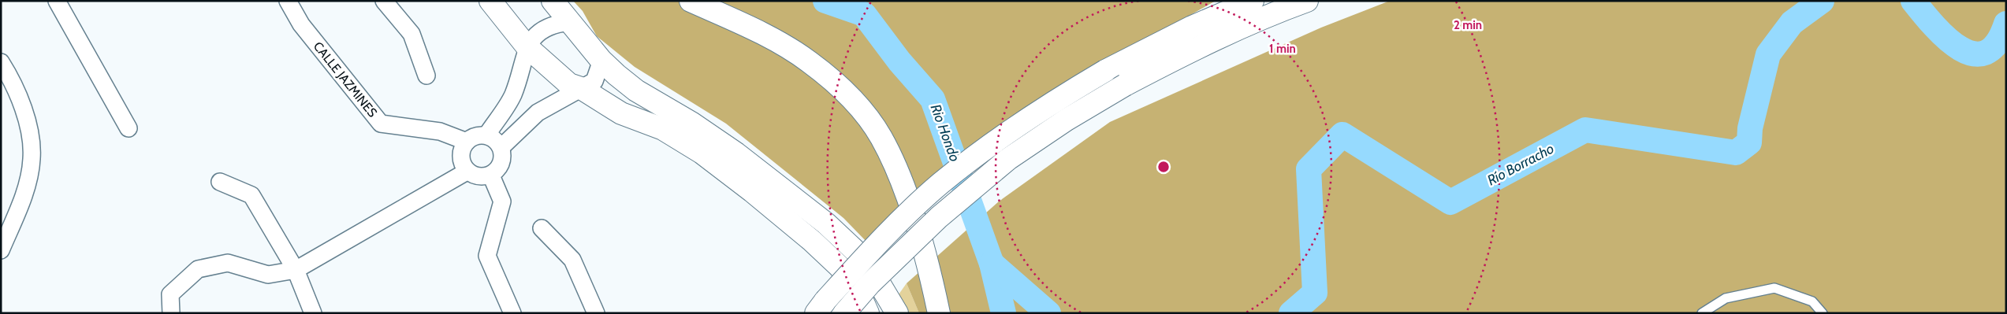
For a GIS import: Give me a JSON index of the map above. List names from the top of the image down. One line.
{"streets":{"street":["CALLE JAZMINES"]},"water":["Rio Hondo","Río Borracho"],"rings":["2 min","1 min"]}
